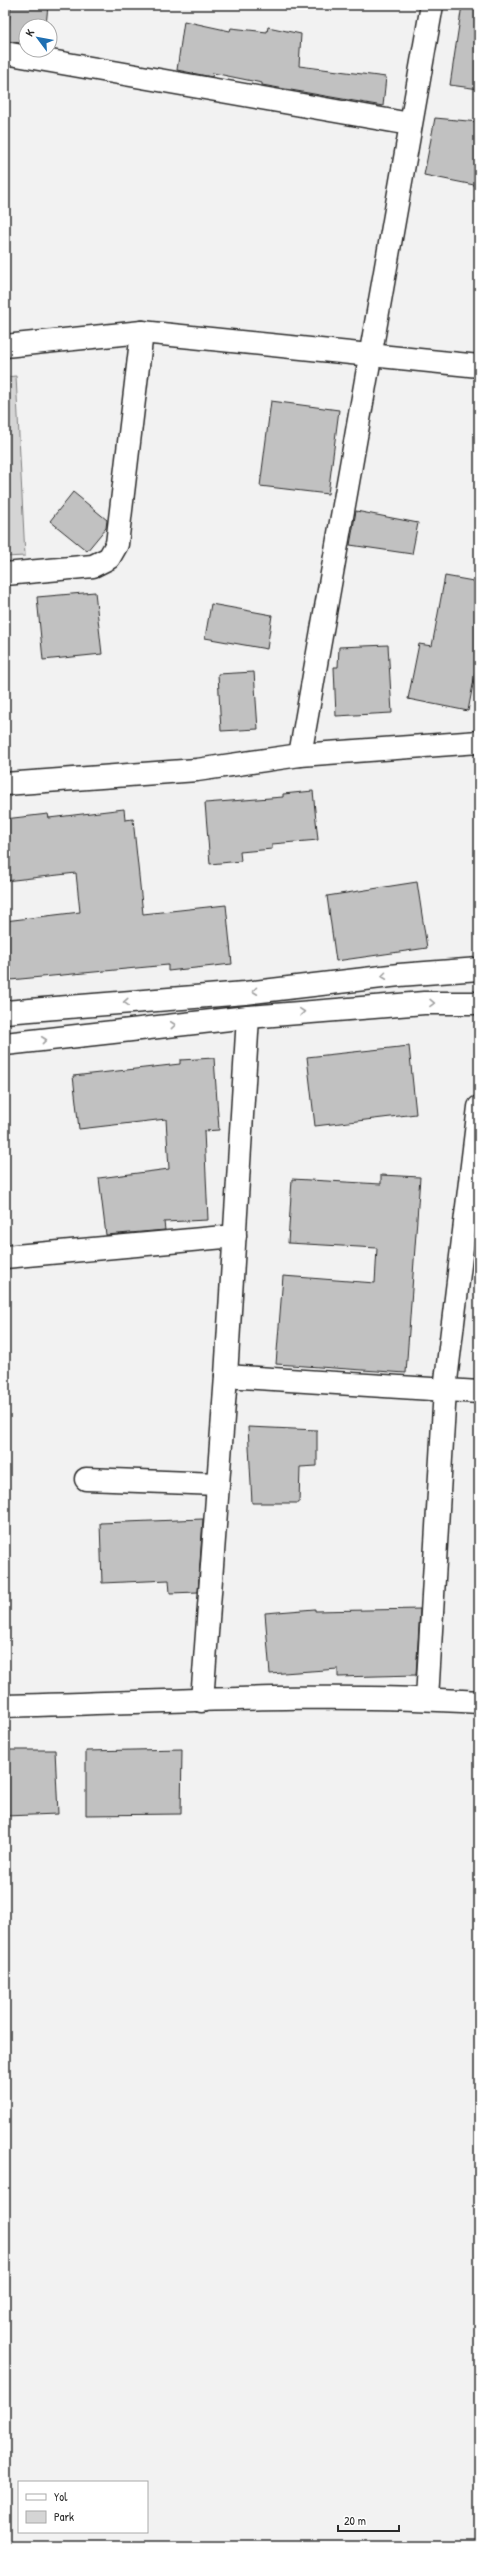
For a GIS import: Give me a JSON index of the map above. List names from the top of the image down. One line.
{"legend":["Yol","Park"],"scale_bar":"20 m","north":"top left"}
